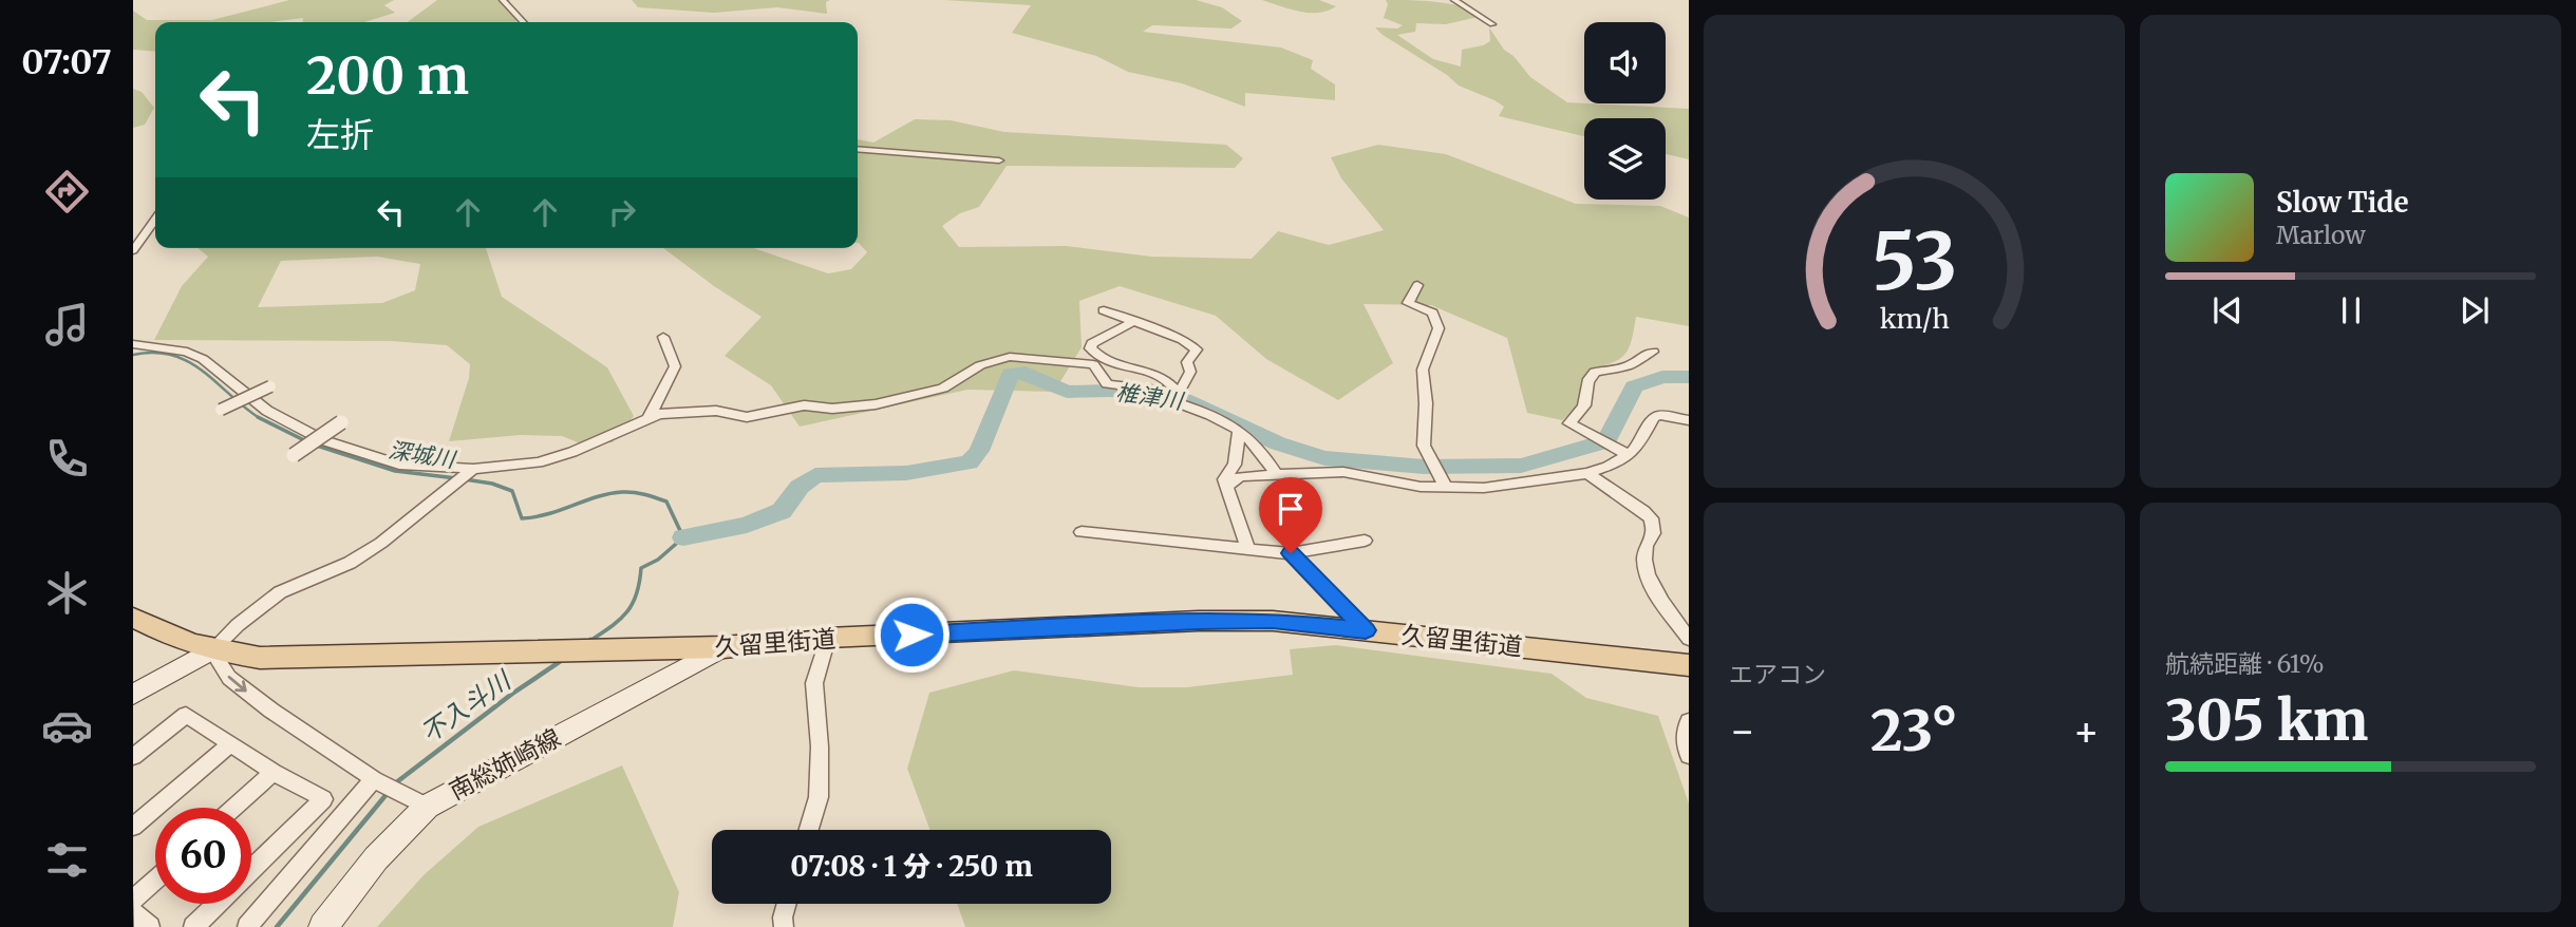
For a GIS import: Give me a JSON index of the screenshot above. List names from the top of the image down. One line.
{"streets":{"main road":["久留里街道","南総姉崎線"]},"crossings":[["久留里街道","南総姉崎線"]],"water":["椎津川","深城川","不入斗川"],"page":{"tabs":"07:07","turn":["200 m","左折"],"song":["Slow Tide","Marlow"],"tile":["エアコン",["航続距離 · 61%","305 km"]],"heat":["−","23°","+"],"limit":"60","trip":"07:08 · 1 分 · 250 m","gauge":["53","km/h"]}}
